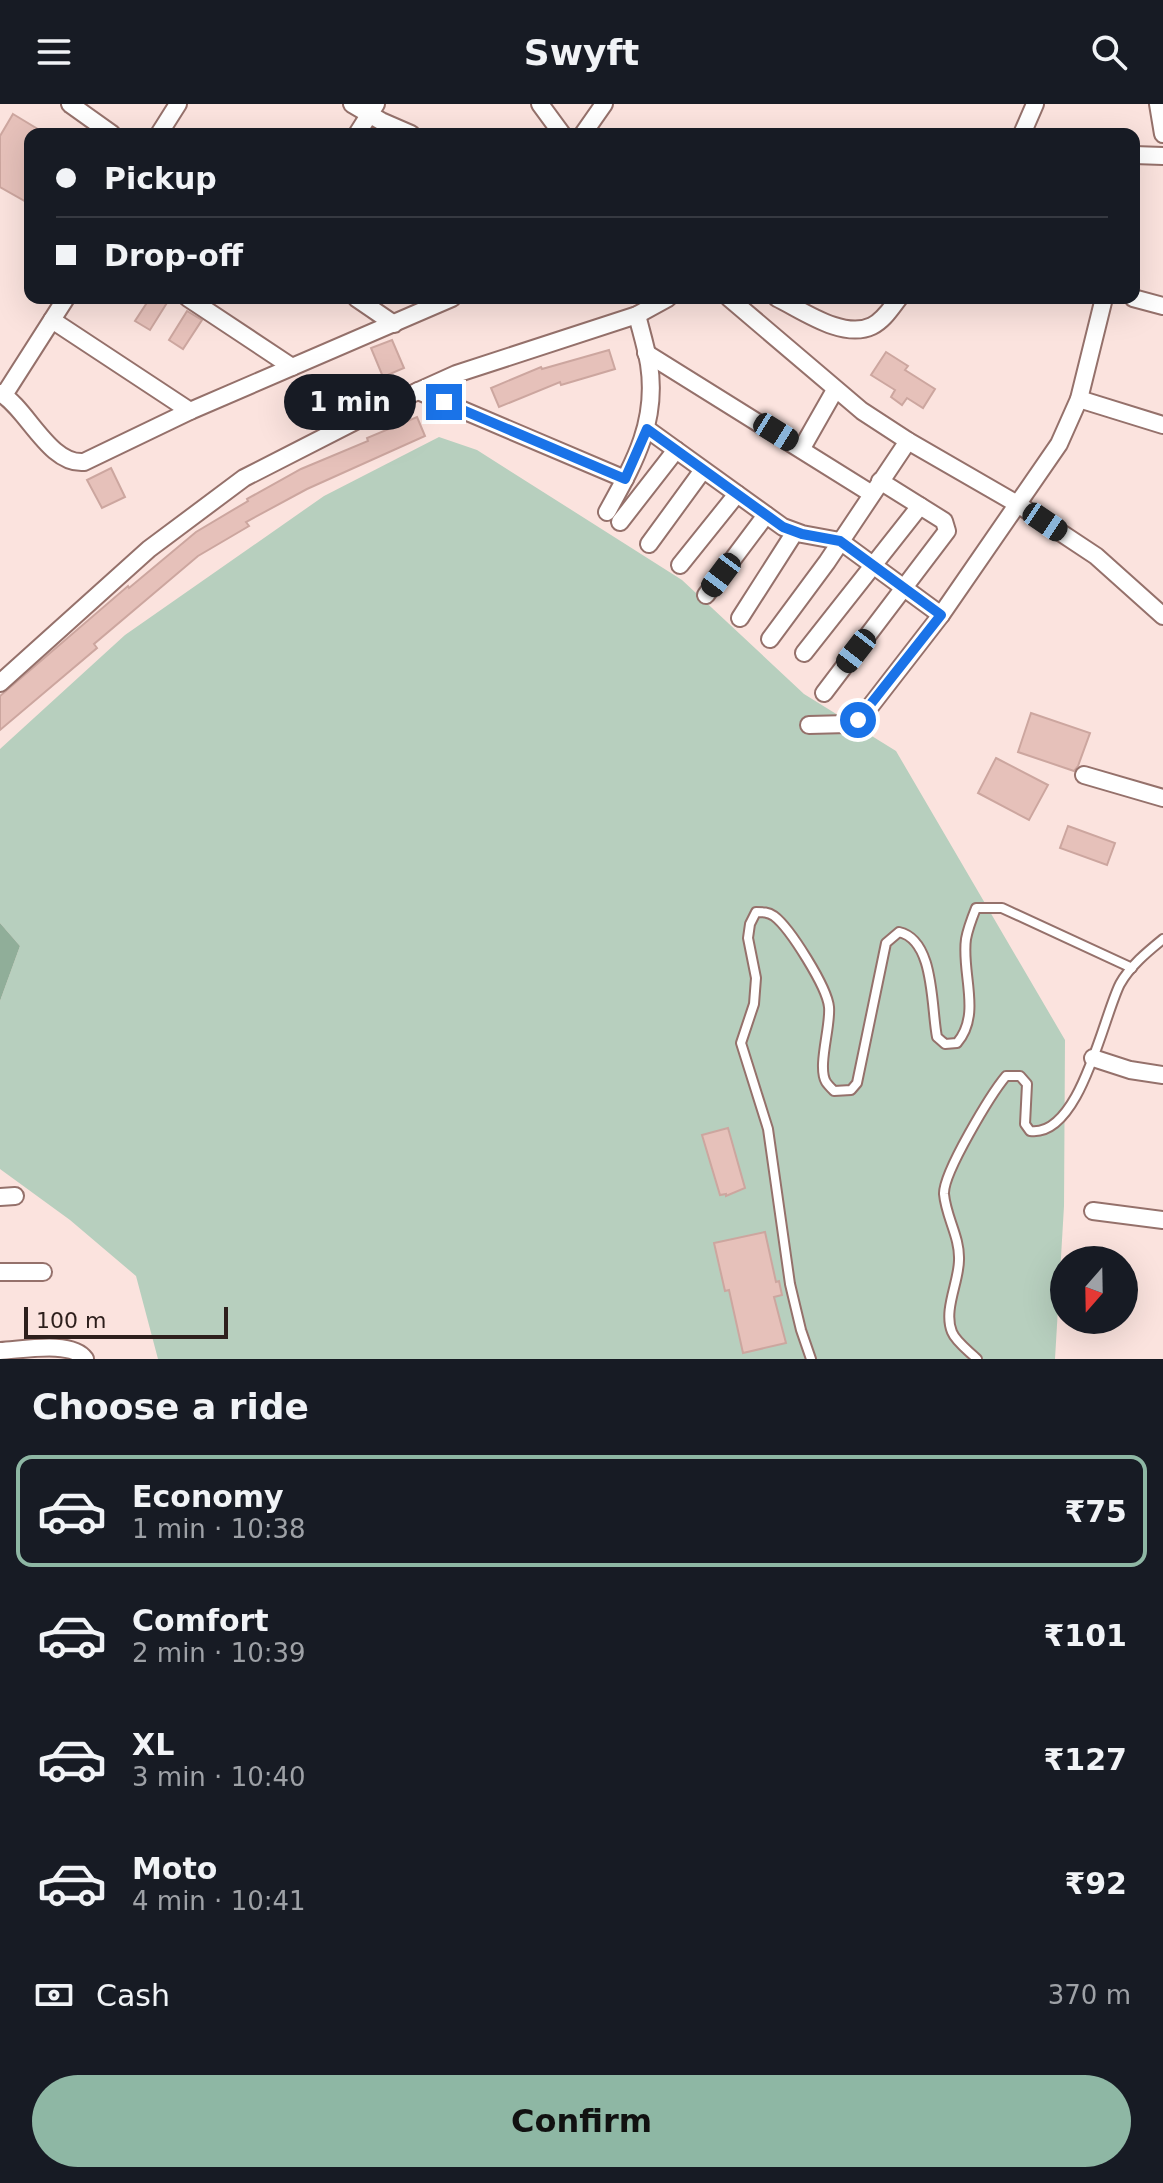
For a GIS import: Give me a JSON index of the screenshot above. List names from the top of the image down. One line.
{"scale_bar":"100 m","north":"bottom","page":{"header":"Swyft","banner":["Pickup","Drop-off"],"bubble":"1 min","scale":"100 m","heading":"Choose a ride","list":[{"name":"Economy","note":"1 min · 10:38","value":"₹75"},{"name":"Comfort","note":"2 min · 10:39","value":"₹101"},{"name":"XL","note":"3 min · 10:40","value":"₹127"},{"name":"Moto","note":"4 min · 10:41","value":"₹92"}],"pay":["Cash","370 m"],"buttons":"Confirm"}}
